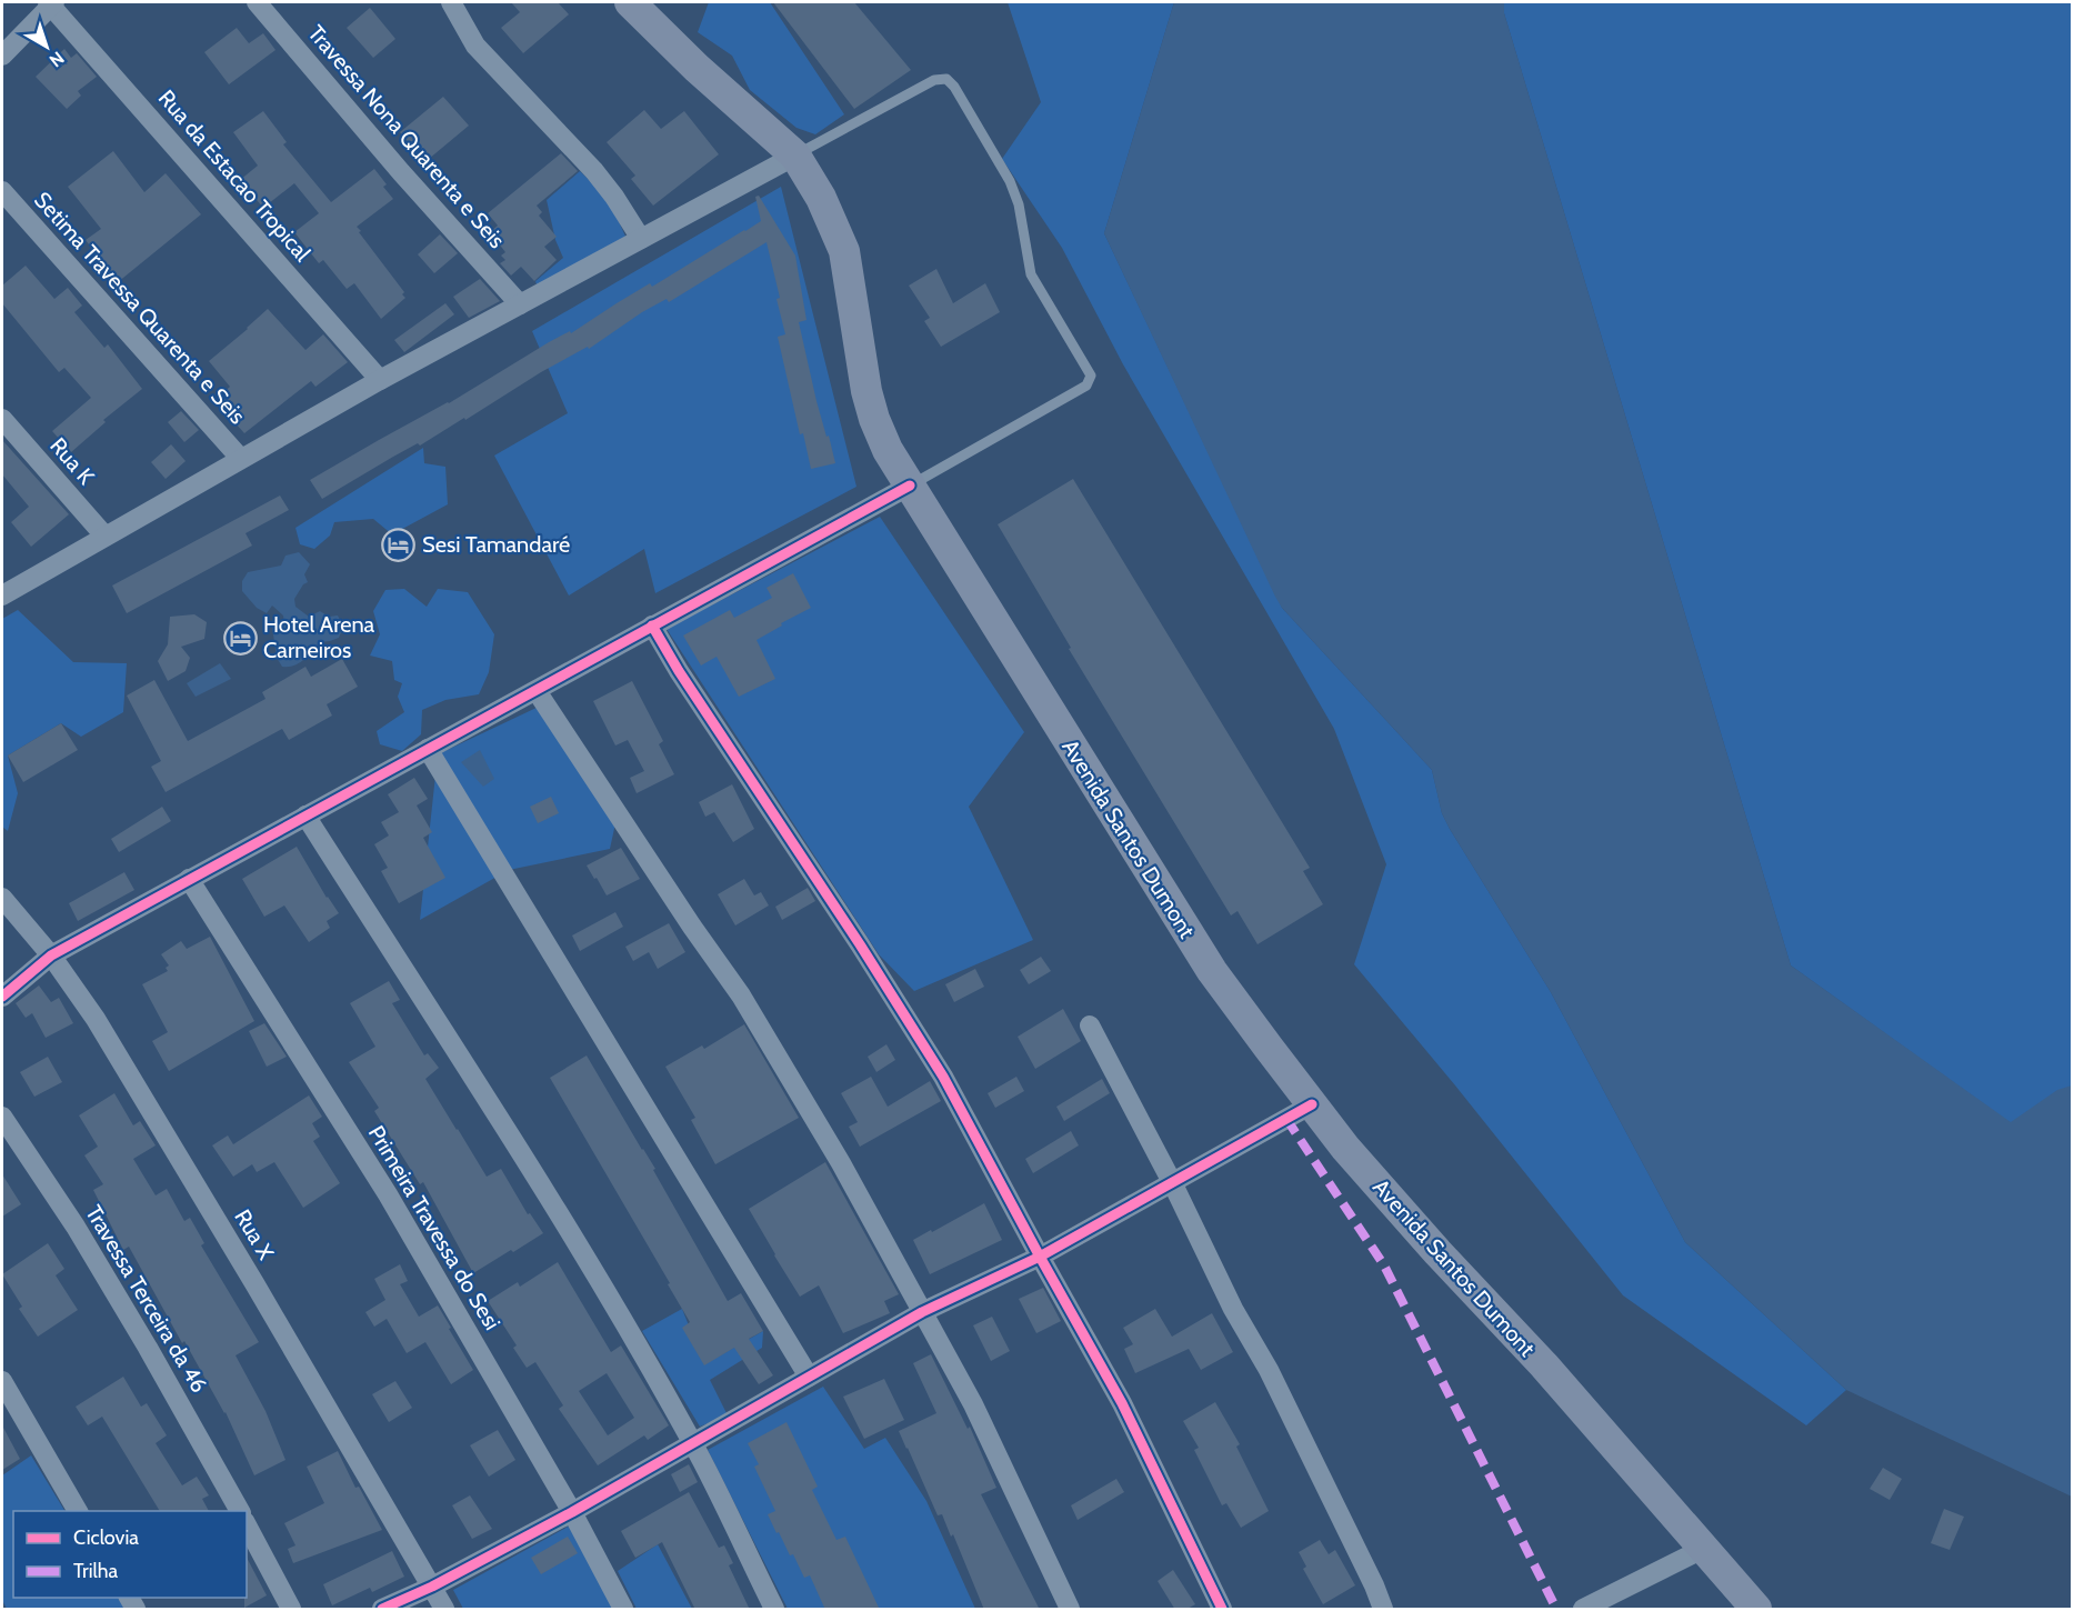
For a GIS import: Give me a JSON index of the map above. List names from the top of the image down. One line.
{"streets":{"main road":["Avenida Santos Dumont"],"street":["Travessa Nona Quarenta e Seis","Rua da Estacao Tropical","Setima Travessa Quarenta e Seis","Rua K","Primeira Travessa do Sesi","Rua X","Travessa Terceira da 46"]},"places":{"hotel":["Sesi Tamandaré","Hotel Arena Carneiros"]},"legend":["Ciclovia","Trilha"],"north":"bottom right"}
